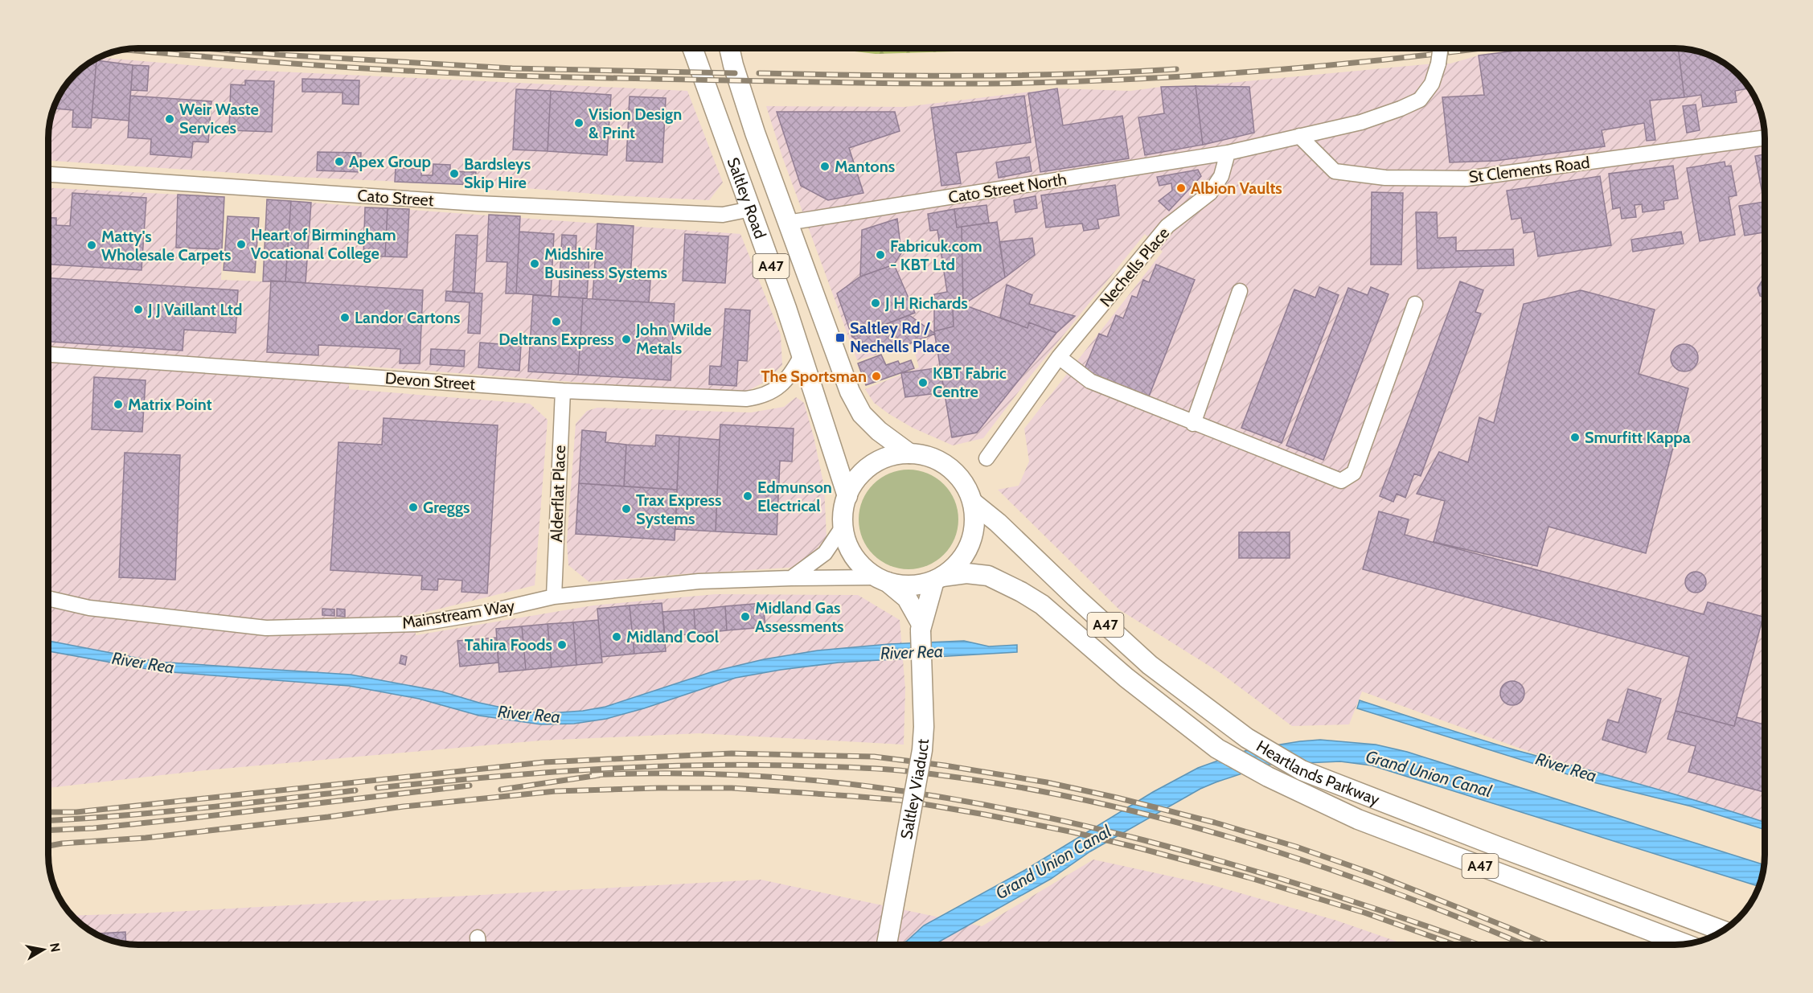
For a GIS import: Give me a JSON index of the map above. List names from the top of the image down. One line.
{"streets":{"main road":["Saltley Road","A47","Heartlands Parkway","Saltley Viaduct"],"street":["St Clements Road","Cato Street North","Cato Street","Nechells Place","Devon Street","Alderflat Place","Mainstream Way"]},"crossings":[["Cato Street North","Saltley Road"],["Cato Street North","Nechells Place"],["Cato Street","Saltley Road"],["Saltley Road","Devon Street"],["Saltley Road","Mainstream Way"],["Saltley Road","Heartlands Parkway"],["Saltley Road","Saltley Viaduct"],["Devon Street","Alderflat Place"],["Alderflat Place","Mainstream Way"],["Mainstream Way","Heartlands Parkway"],["Mainstream Way","Saltley Viaduct"],["Heartlands Parkway","Saltley Viaduct"]],"water":["River Rea","Grand Union Canal"],"places":{"other":["Weir Waste Services","Vision Design & Print","Apex Group","Mantons","Bardsleys Skip Hire","Albion Vaults","Heart of Birmingham Vocational College","Matty's Wholesale Carpets","Fabricuk.com - KBT Ltd","Midshire Business Systems","J H Richards","J J Vaillant Ltd","Landor Cartons","Deltrans Express","John Wilde Metals","The Sportsman","KBT Fabric Centre","Matrix Point","Smurfitt Kappa","Edmunson Electrical","Greggs","Trax Express Systems","Midland Gas Assessments","Midland Cool","Tahira Foods"],"transit":["Saltley Rd / Nechells Place"]},"north":"right"}
